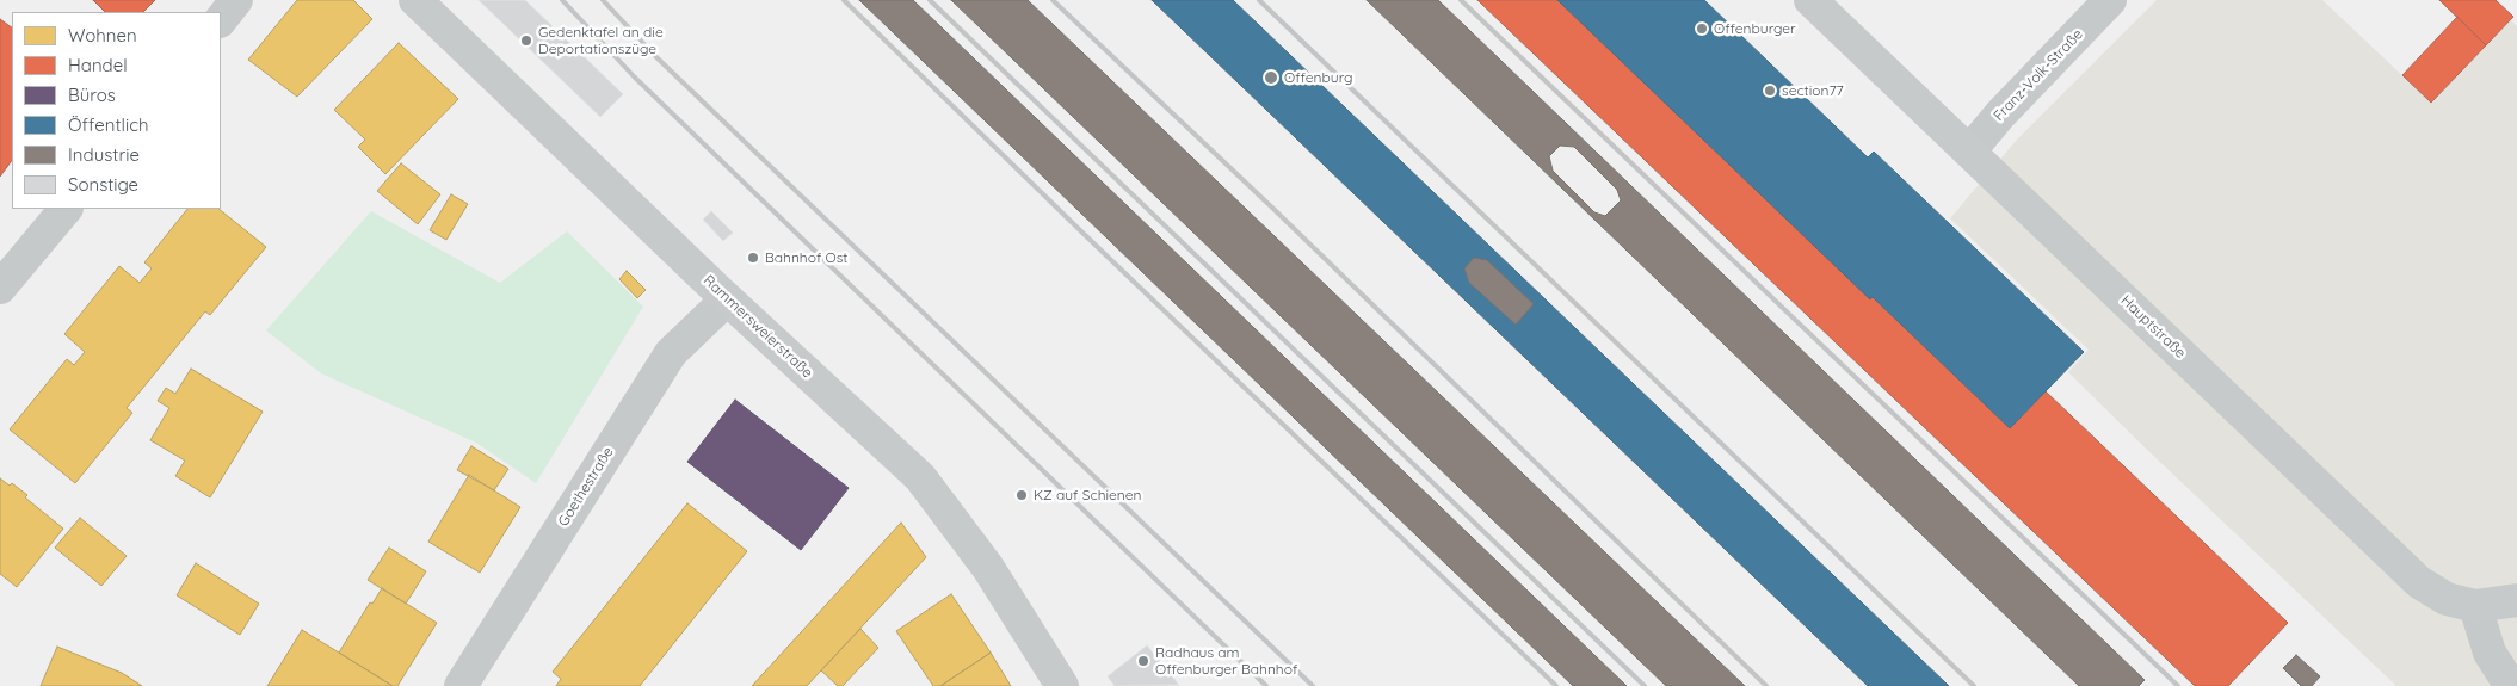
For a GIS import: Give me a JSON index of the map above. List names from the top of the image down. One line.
{"streets":{"street":["Franz-Volk-Straße","Rammersweierstraße","Hauptstraße","Goethestraße"]},"crossings":[["Franz-Volk-Straße","Hauptstraße"],["Rammersweierstraße","Goethestraße"]],"places":["Offenburger","Gedenktafel an die Deportationszüge","Offenburg","section77","Bahnhof Ost","KZ auf Schienen","Radhaus am Offenburger Bahnhof"],"legend":["Wohnen","Handel","Büros","Öffentlich","Industrie","Sonstige"]}
